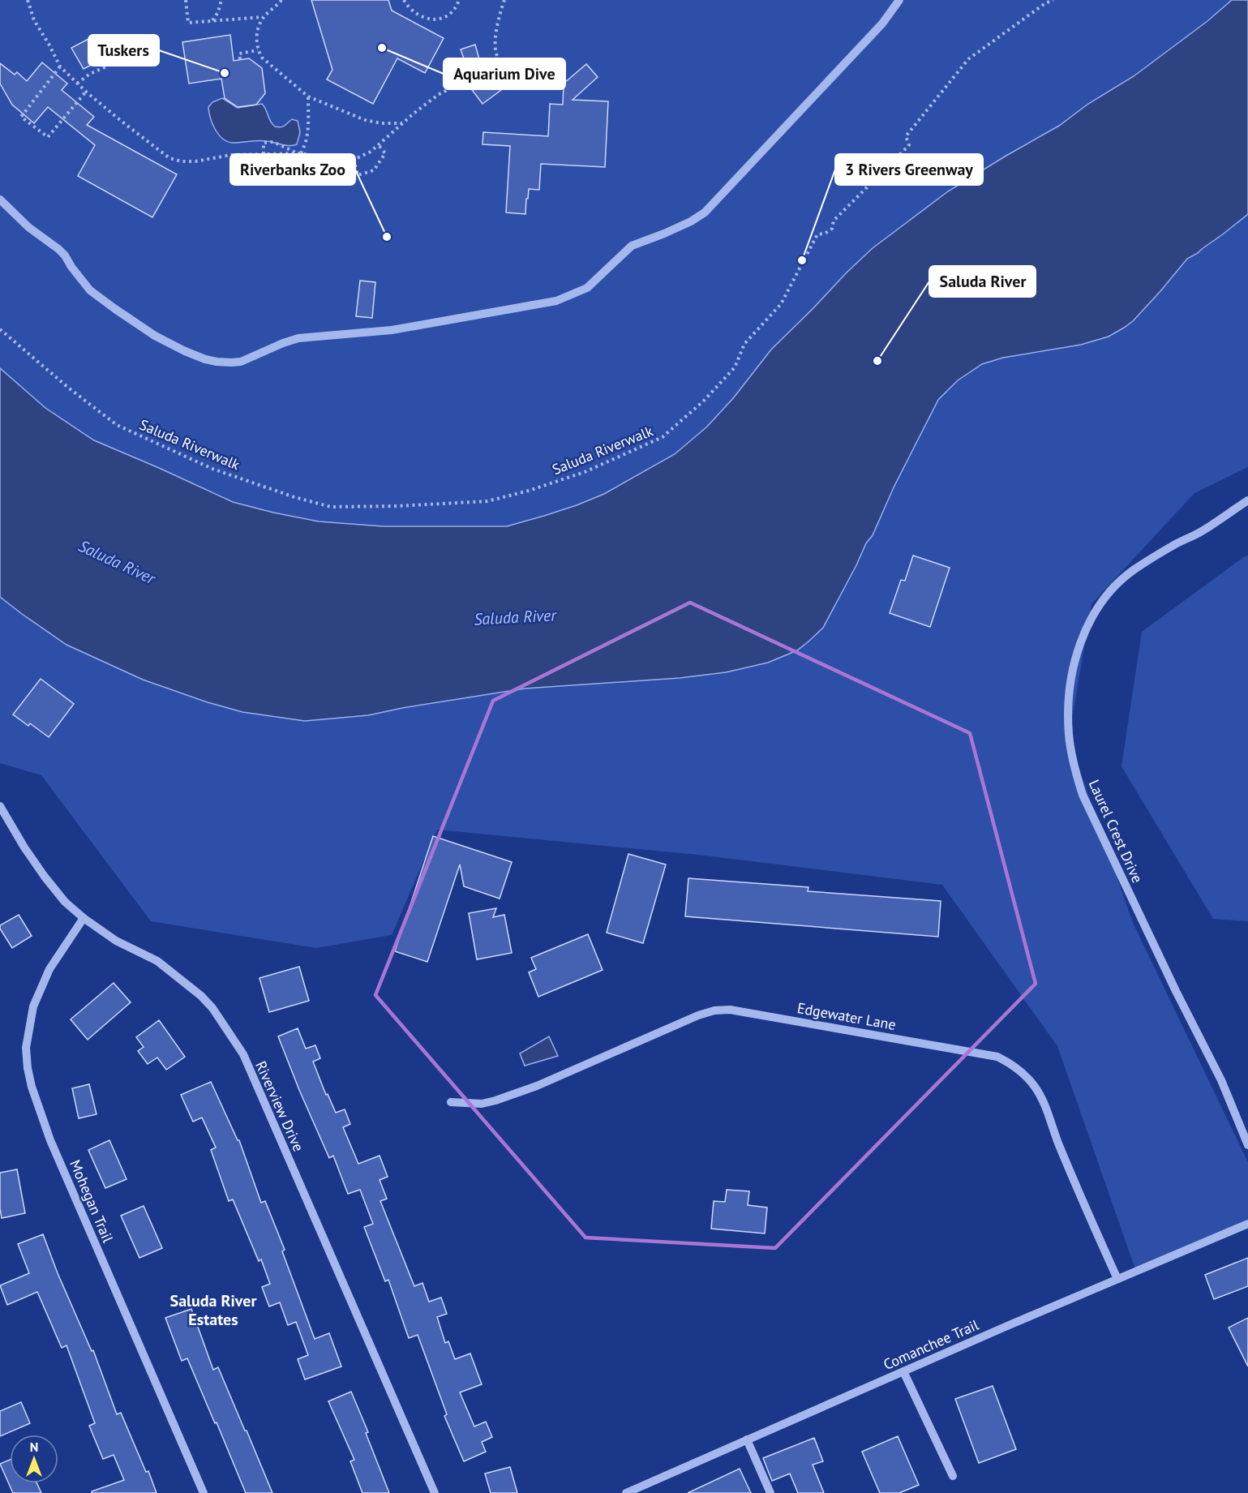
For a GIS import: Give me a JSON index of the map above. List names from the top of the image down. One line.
{"streets":{"street":["Laurel Crest Drive","Edgewater Lane","Riverview Drive","Mohegan Trail","Comanchee Trail"],"path":["Saluda Riverwalk"]},"crossings":[["Edgewater Lane","Comanchee Trail"],["Riverview Drive","Mohegan Trail"]],"districts":["Saluda River Estates"],"water":["Saluda River"],"places":["Aquarium Dive","Tuskers","Riverbanks Zoo","3 Rivers Greenway","Saluda River"],"north":"top"}
